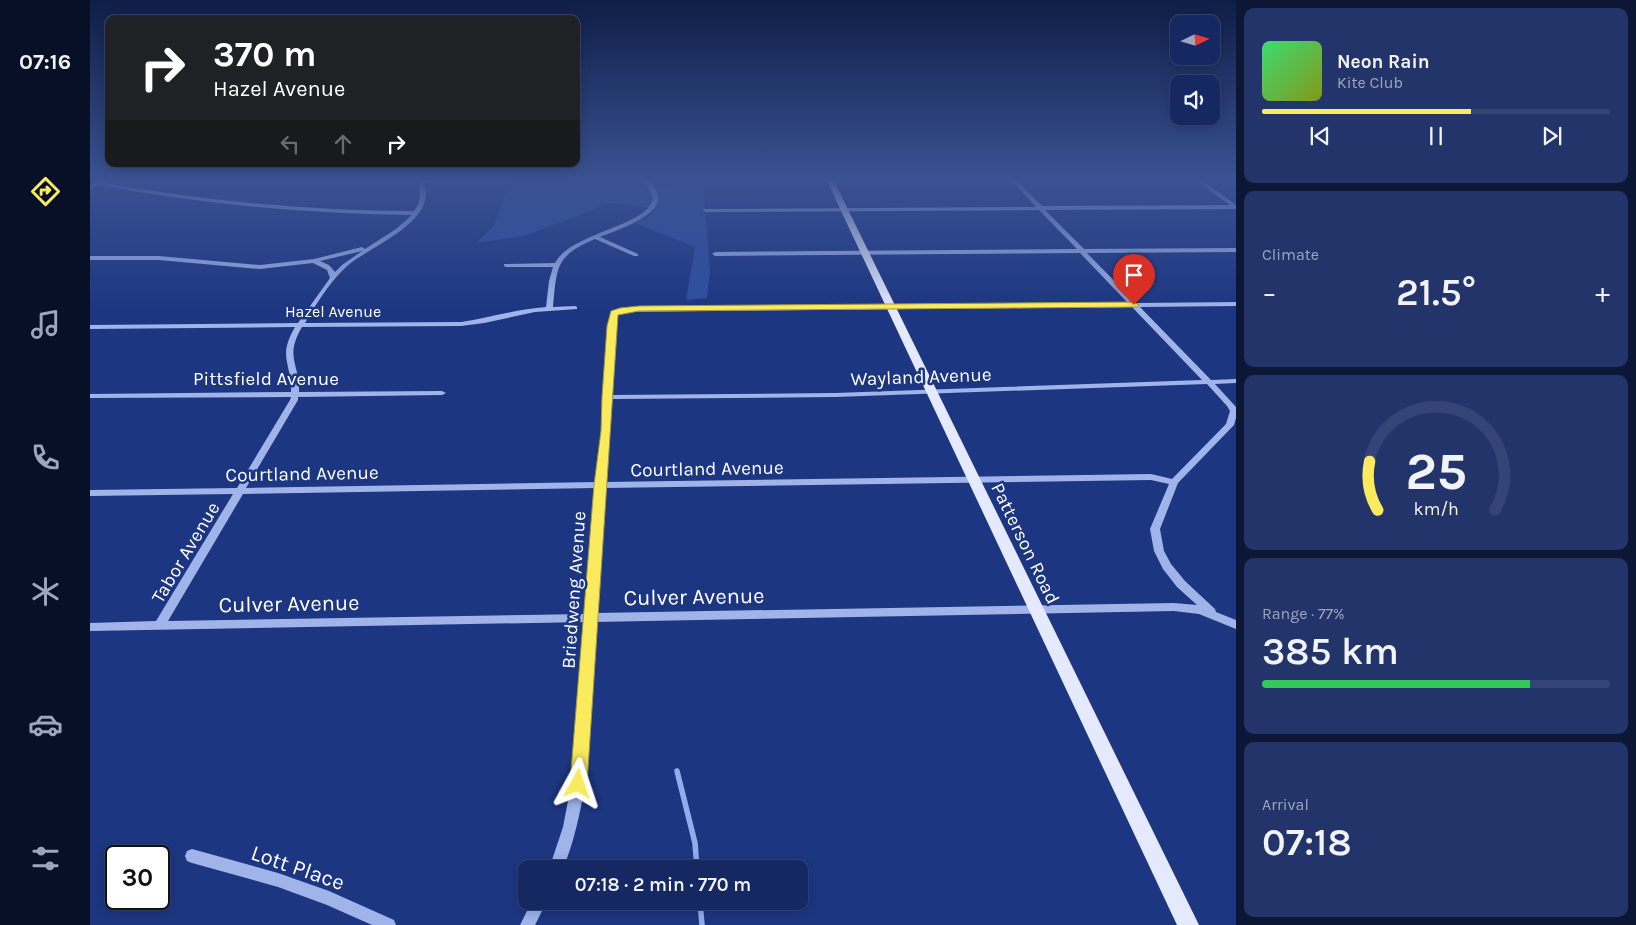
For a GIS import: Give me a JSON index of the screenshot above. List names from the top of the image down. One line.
{"streets":{"main road":["Patterson Road"],"street":["Hazel Avenue","Wayland Avenue","Pittsfield Avenue","Courtland Avenue","Tabor Avenue","Briedweng Avenue","Culver Avenue","Lott Place"]},"crossings":[["Wayland Avenue","Patterson Road"],["Wayland Avenue","Briedweng Avenue"],["Pittsfield Avenue","Tabor Avenue"],["Courtland Avenue","Patterson Road"],["Courtland Avenue","Tabor Avenue"],["Courtland Avenue","Briedweng Avenue"],["Patterson Road","Briedweng Avenue"],["Patterson Road","Culver Avenue"],["Tabor Avenue","Culver Avenue"],["Briedweng Avenue","Culver Avenue"]],"north":"right","page":{"tabs":"07:16","turn":["370 m","Hazel Avenue"],"song":["Neon Rain","Kite Club"],"tile":["Climate",["Range · 77%","385 km"],["Arrival","07:18"]],"heat":["−","21.5°","+"],"limit":"30","trip":"07:18 · 2 min · 770 m","gauge":["25","km/h"]}}
